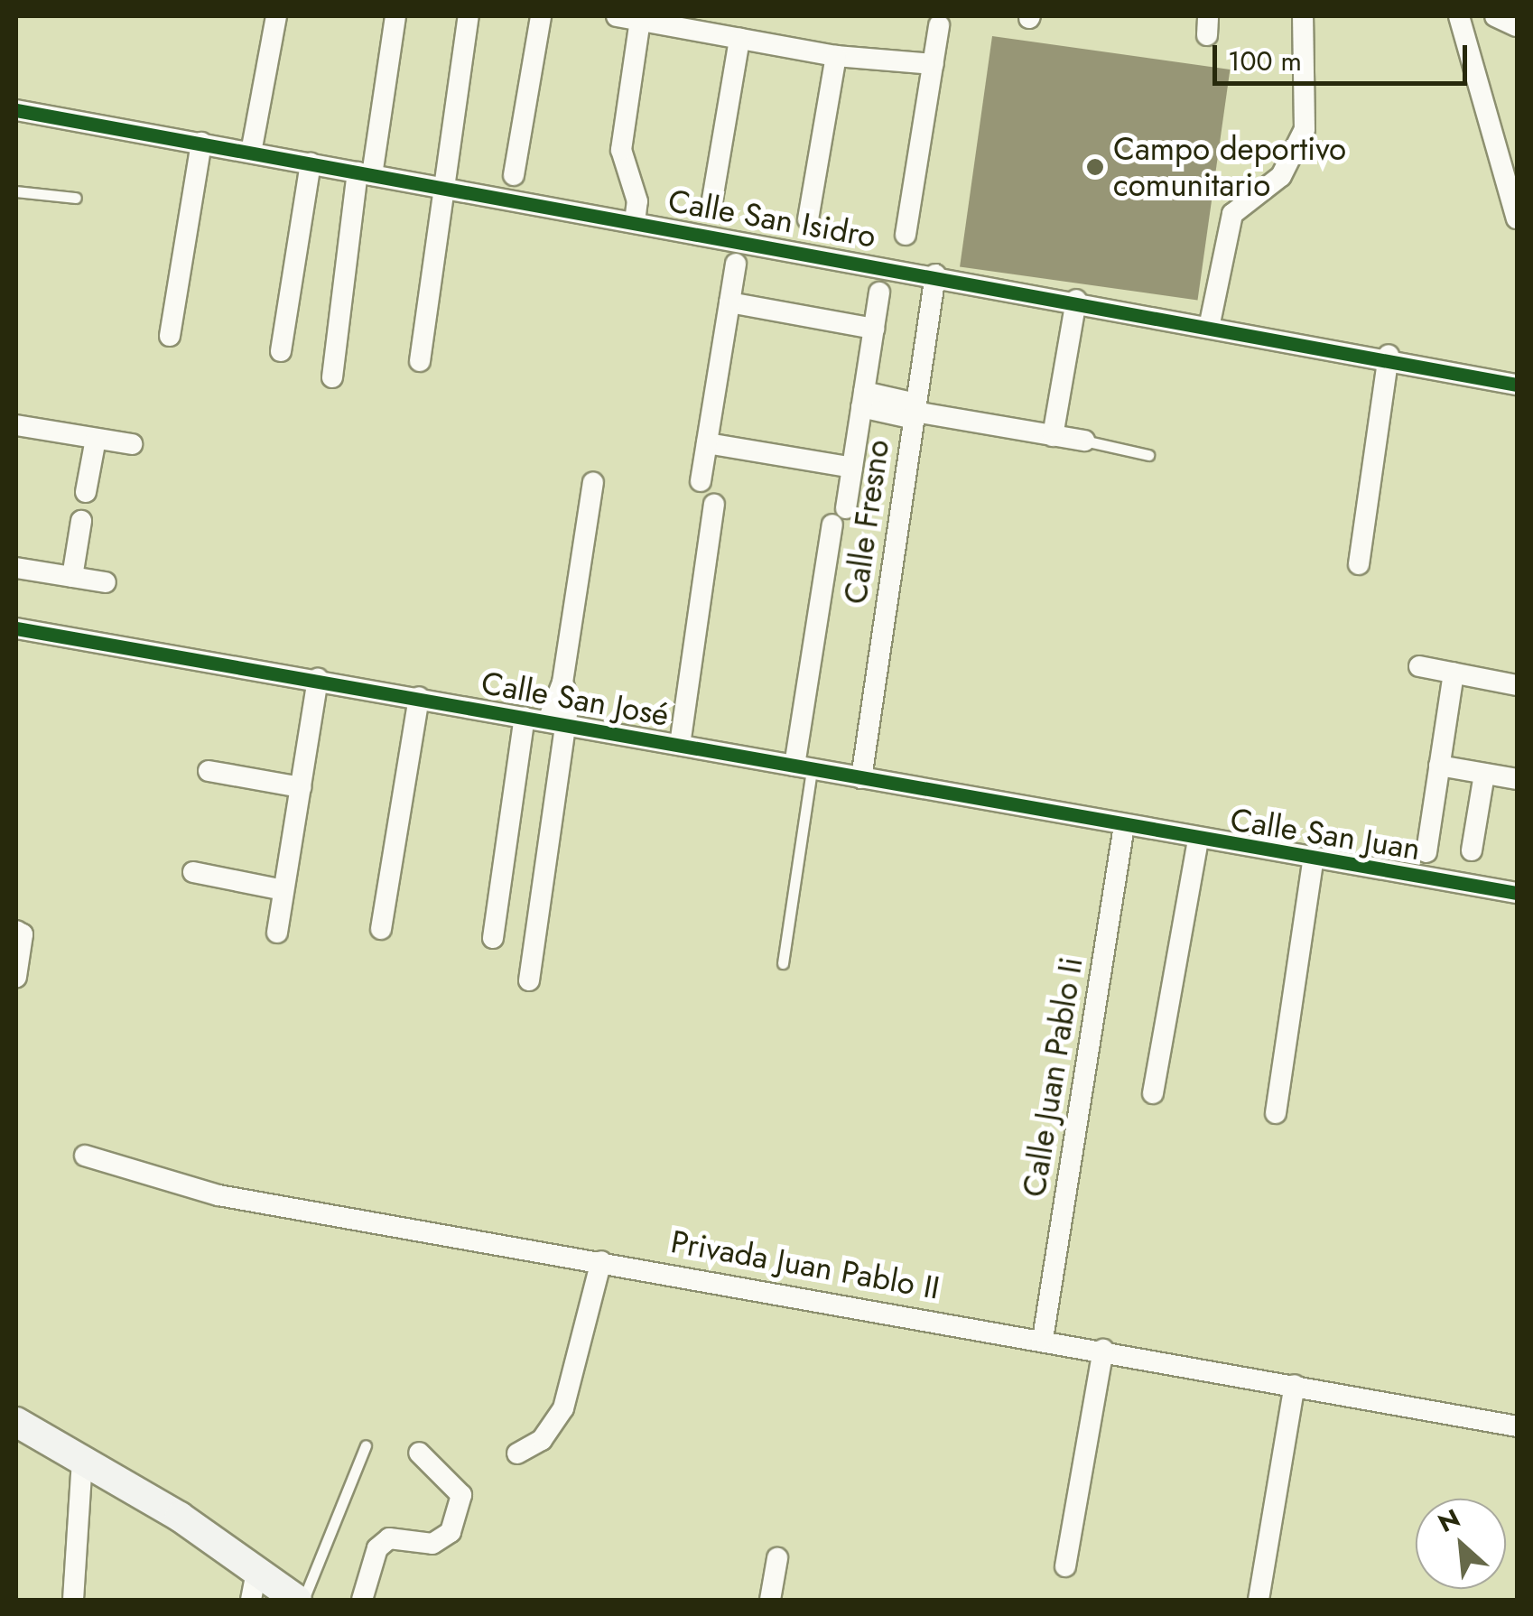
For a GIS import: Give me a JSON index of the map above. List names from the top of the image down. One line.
{"streets":{"street":["Calle San Isidro","Calle Fresno","Calle San José","Calle San Juan","Calle Juan Pablo Ii","Privada Juan Pablo II"]},"crossings":[["Calle San Isidro","Calle Fresno"],["Calle Fresno","Calle San José"],["Calle San José","Calle San Juan"],["Calle San José","Calle Juan Pablo Ii"],["Calle San Juan","Calle Juan Pablo Ii"],["Calle Juan Pablo Ii","Privada Juan Pablo II"]],"places":["Campo deportivo comunitario"],"scale_bar":"100 m","north":"top left"}
